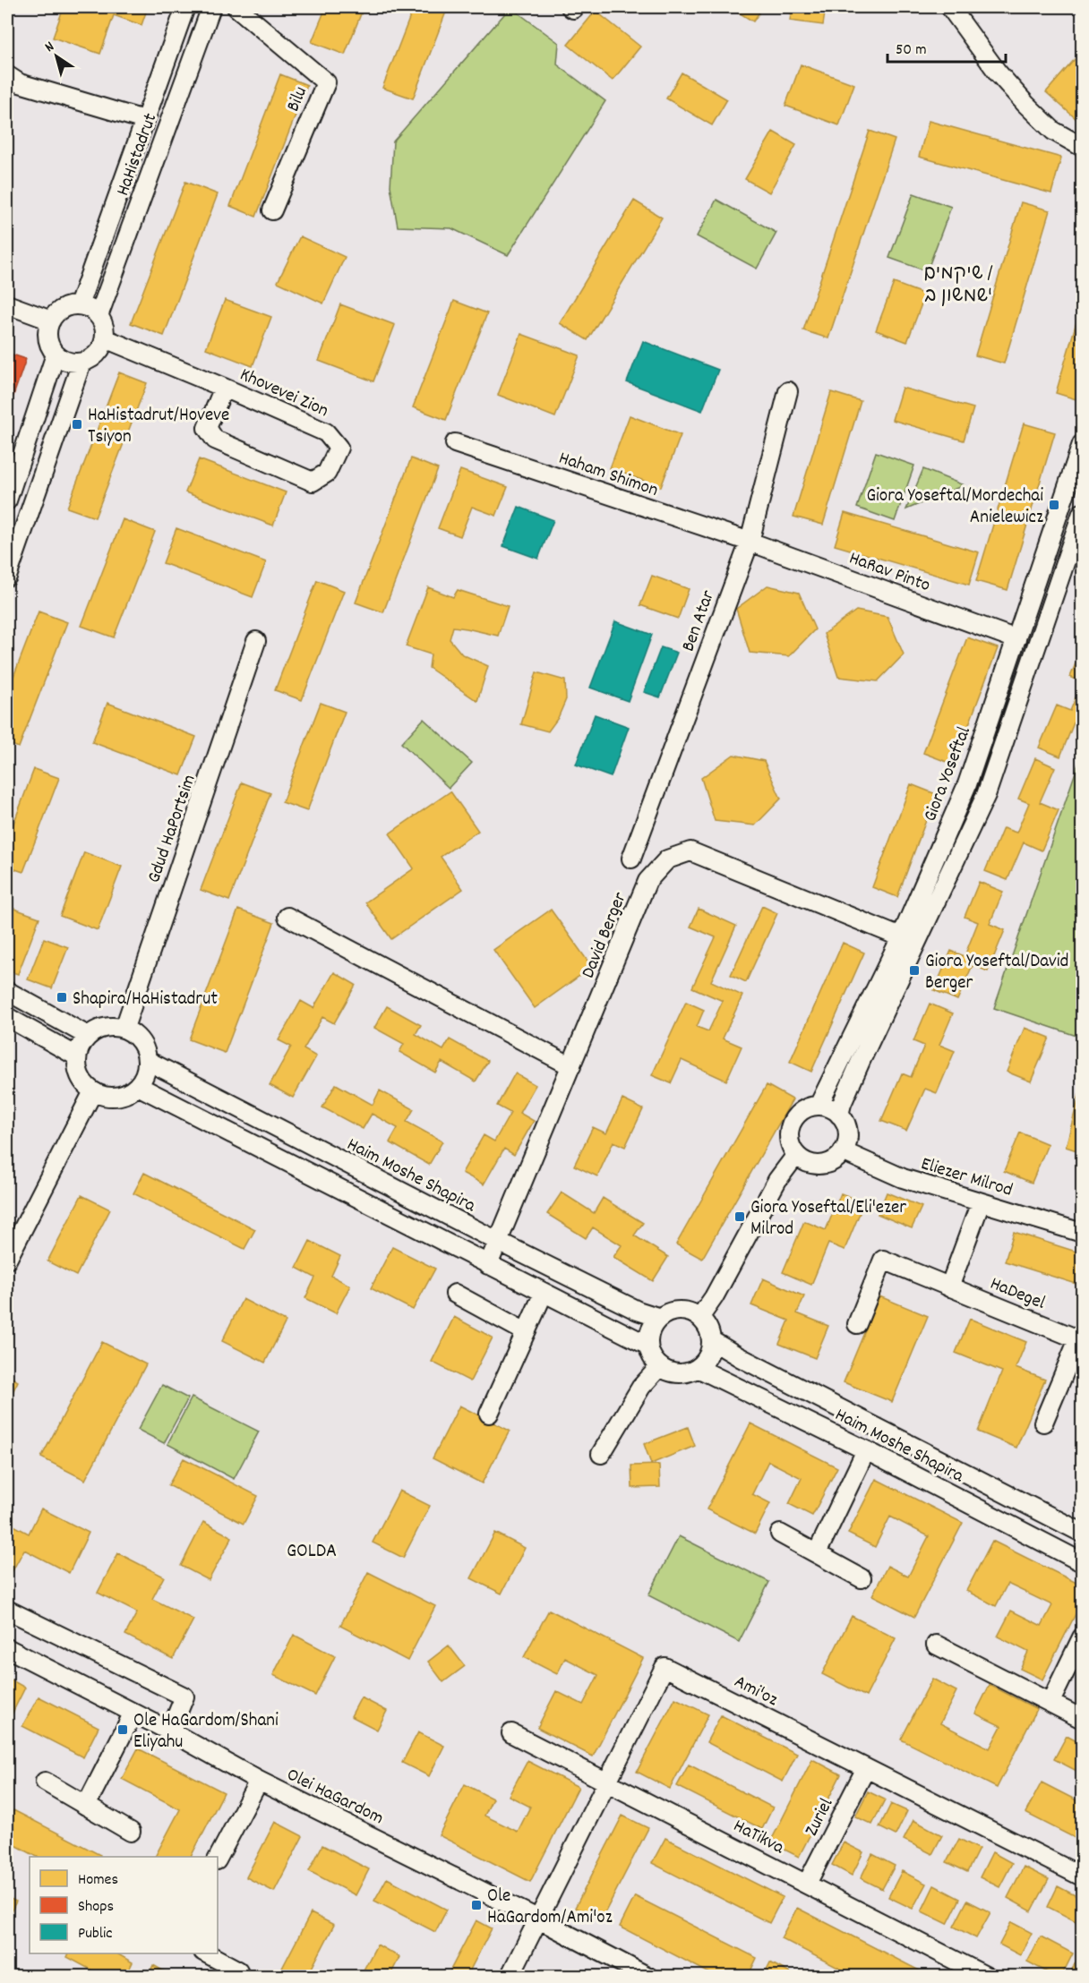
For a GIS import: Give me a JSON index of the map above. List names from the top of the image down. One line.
{"streets":{"street":["Bilu","HaHistadrut","Khovevei Zion","Haham Shimon","HaRav Pinto","Ben Atar","Giora Yoseftal","Gdud HaPortsim","David Berger","Haim Moshe Shapira","Eliezer Milrod","HaDegel","Ami'oz","Olei HaGardom","Zuriel","HaTikva"]},"crossings":[["HaHistadrut","Khovevei Zion"],["Haham Shimon","HaRav Pinto"],["Haham Shimon","Ben Atar"],["HaRav Pinto","Ben Atar"],["HaRav Pinto","Giora Yoseftal"],["Giora Yoseftal","David Berger"],["Giora Yoseftal","Eliezer Milrod"],["Gdud HaPortsim","Haim Moshe Shapira"],["David Berger","Haim Moshe Shapira"],["Ami'oz","Olei HaGardom"],["Ami'oz","Zuriel"],["Ami'oz","HaTikva"],["Zuriel","HaTikva"]],"districts":["שיקמים / שמשון ב'","GOLDA"],"places":{"transit":["HaHistadrut/Hoveve Tsiyon","Giora Yoseftal/Mordechai Anielewicz","Giora Yoseftal/David Berger","Shapira/HaHistadrut","Giora Yoseftal/Eli'ezer Milrod","Ole HaGardom/Shani Eliyahu","Ole HaGardom/Ami'oz"]},"legend":["Homes","Shops","Public"],"scale_bar":"50 m","north":"top left"}
